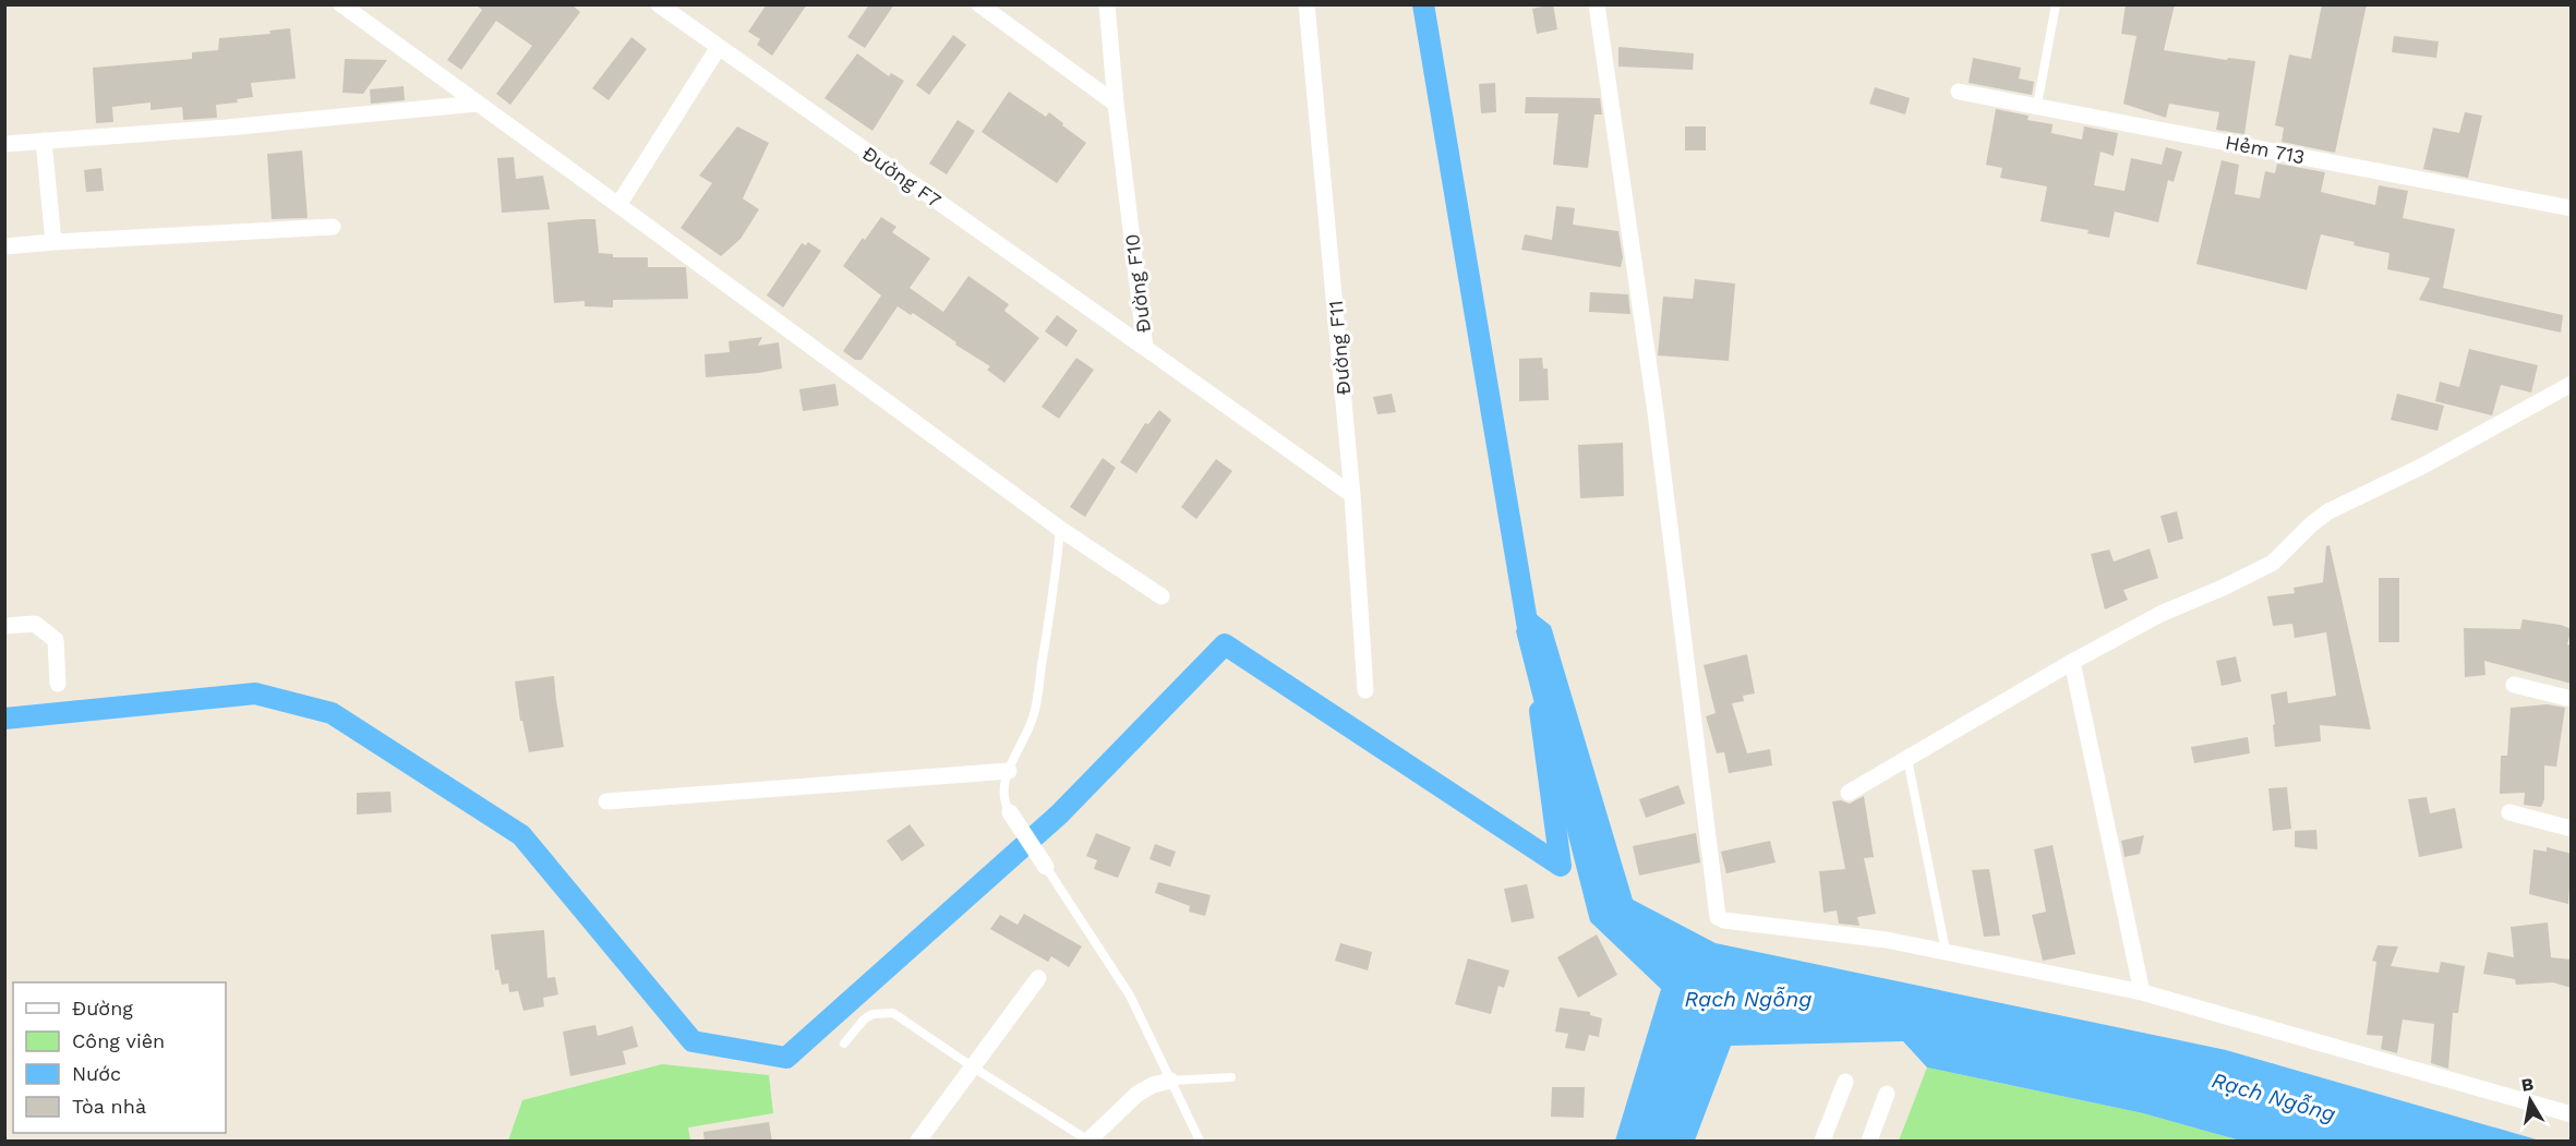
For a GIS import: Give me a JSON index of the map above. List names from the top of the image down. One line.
{"streets":{"street":["Hẻm 713","Đường F7","Đường F10","Đường F11"]},"crossings":[["Đường F7","Đường F10"],["Đường F10","Đường F11"]],"water":["Rạch Ngỗng"],"legend":["Đường","Công viên","Nước","Tòa nhà"],"north":"top"}
